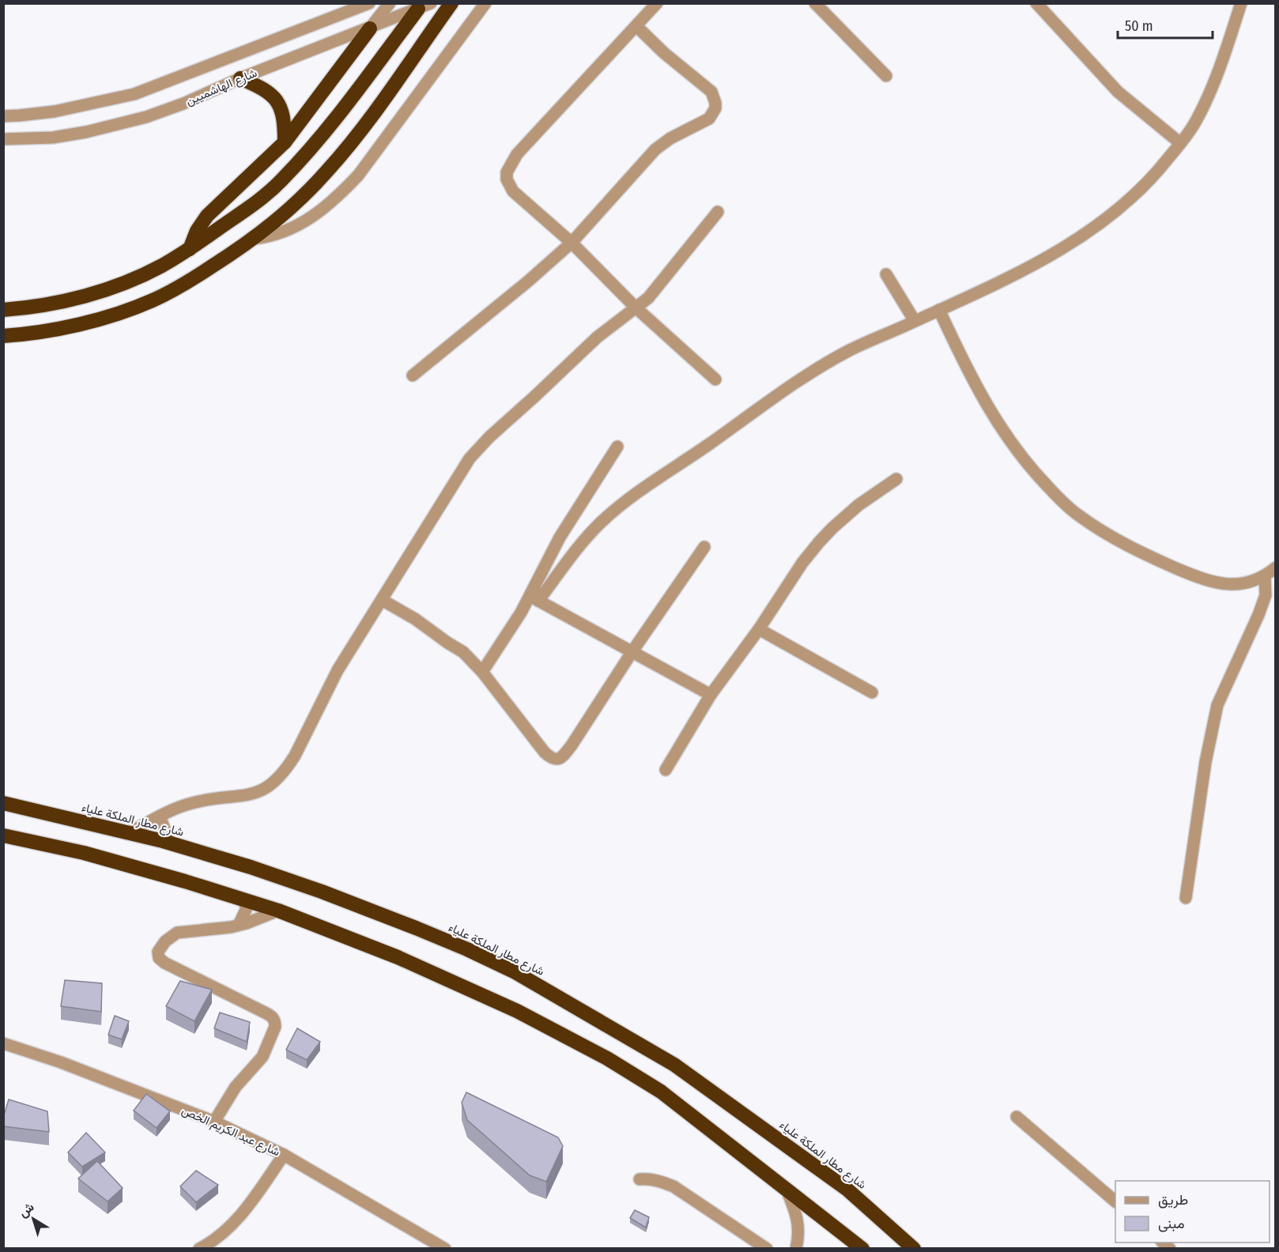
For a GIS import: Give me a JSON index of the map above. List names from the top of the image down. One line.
{"streets":{"highway":["شارع مطار الملكة علياء"],"street":["شارع الهاشميين","شارع عبد الكريم الخص"]},"legend":["طريق","مبنى"],"scale_bar":"50 m","north":"top left"}
